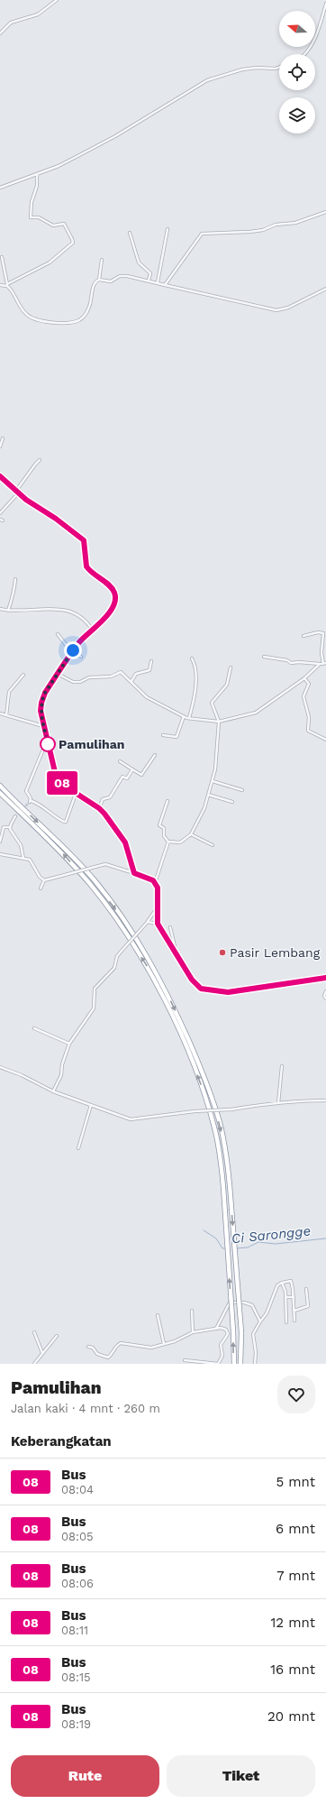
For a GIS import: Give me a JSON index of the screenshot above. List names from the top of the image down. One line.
{"water":["Ci Sarongge"],"places":["Pamulihan","Pasir Lembang"],"lines":["bus line 08"],"north":"left","page":{"on_map":"08","heading":[["Pamulihan","Jalan kaki · 4 mnt · 260 m"],"Keberangkatan"],"list":[{"mark":"08","name":"Bus","note":"08:04","value":"5 mnt"},{"mark":"08","name":"Bus","note":"08:05","value":"6 mnt"},{"mark":"08","name":"Bus","note":"08:06","value":"7 mnt"},{"mark":"08","name":"Bus","note":"08:11","value":"12 mnt"},{"mark":"08","name":"Bus","note":"08:15","value":"16 mnt"},{"mark":"08","name":"Bus","note":"08:19","value":"20 mnt"}],"buttons":["Rute","Tiket"]}}
